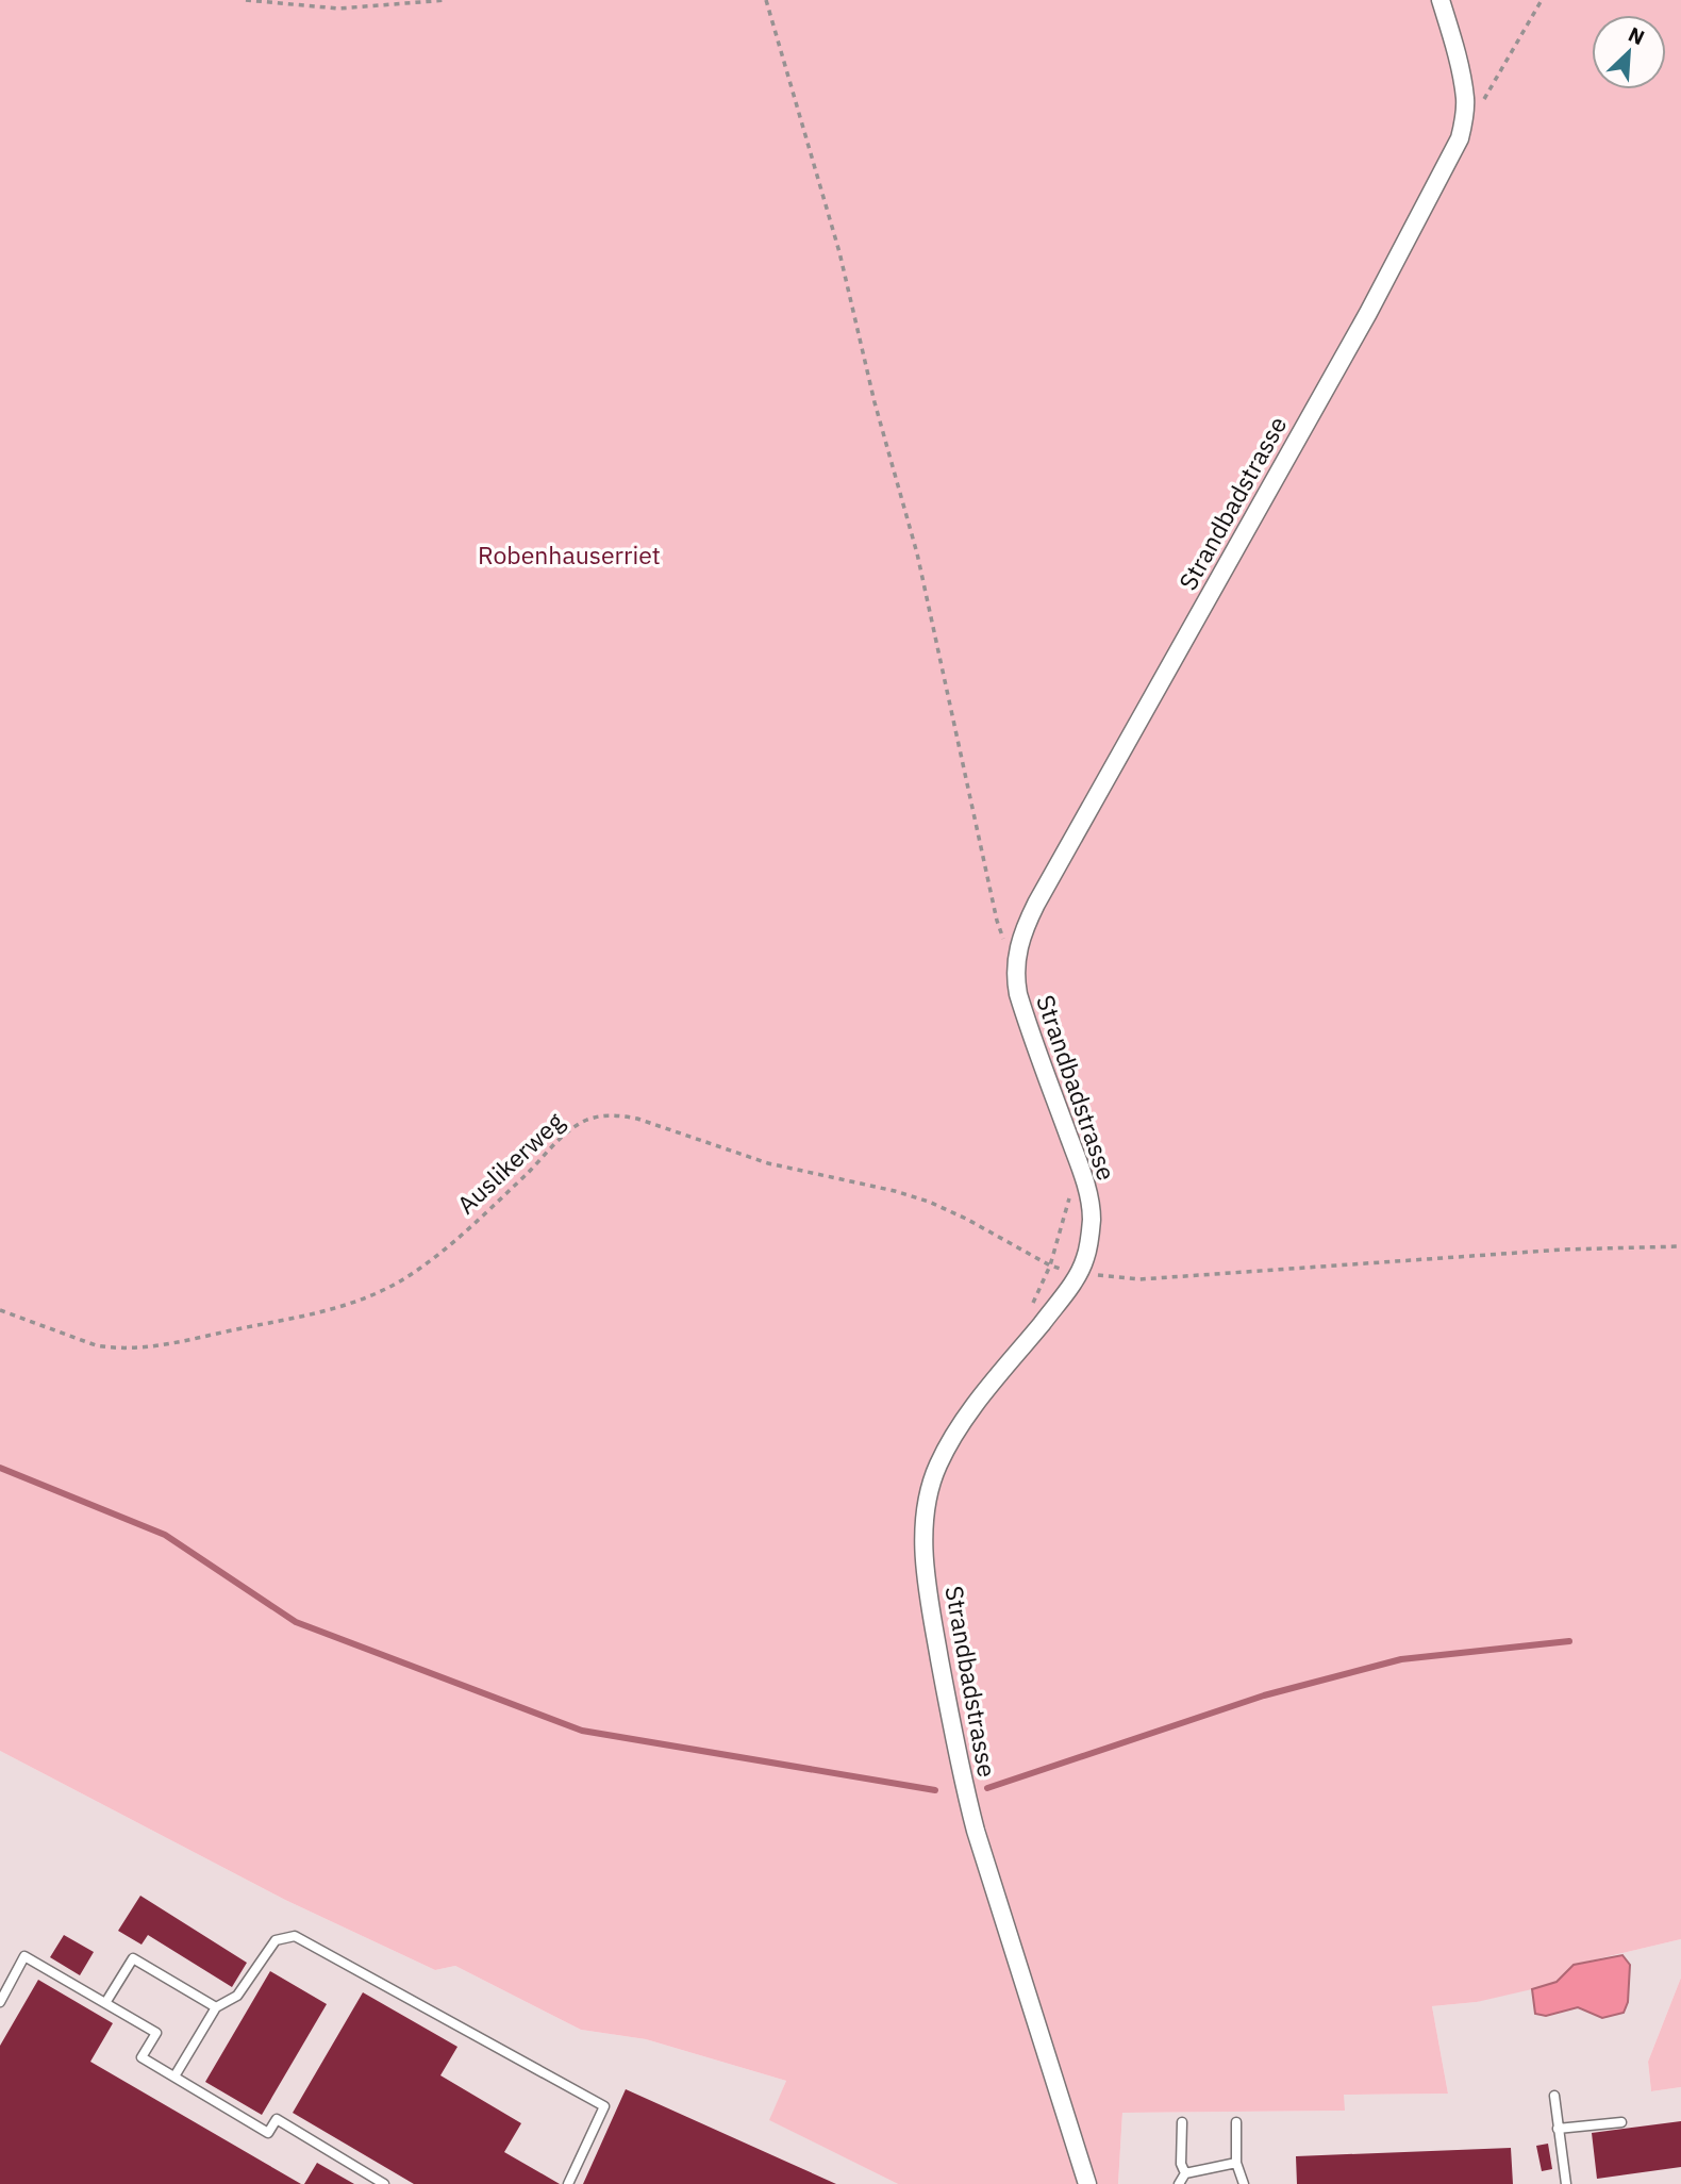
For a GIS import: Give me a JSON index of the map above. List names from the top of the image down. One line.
{"streets":{"street":["Strandbadstrasse"],"path":["Auslikerweg"]},"parks":["Robenhauserriet"],"north":"top right"}
